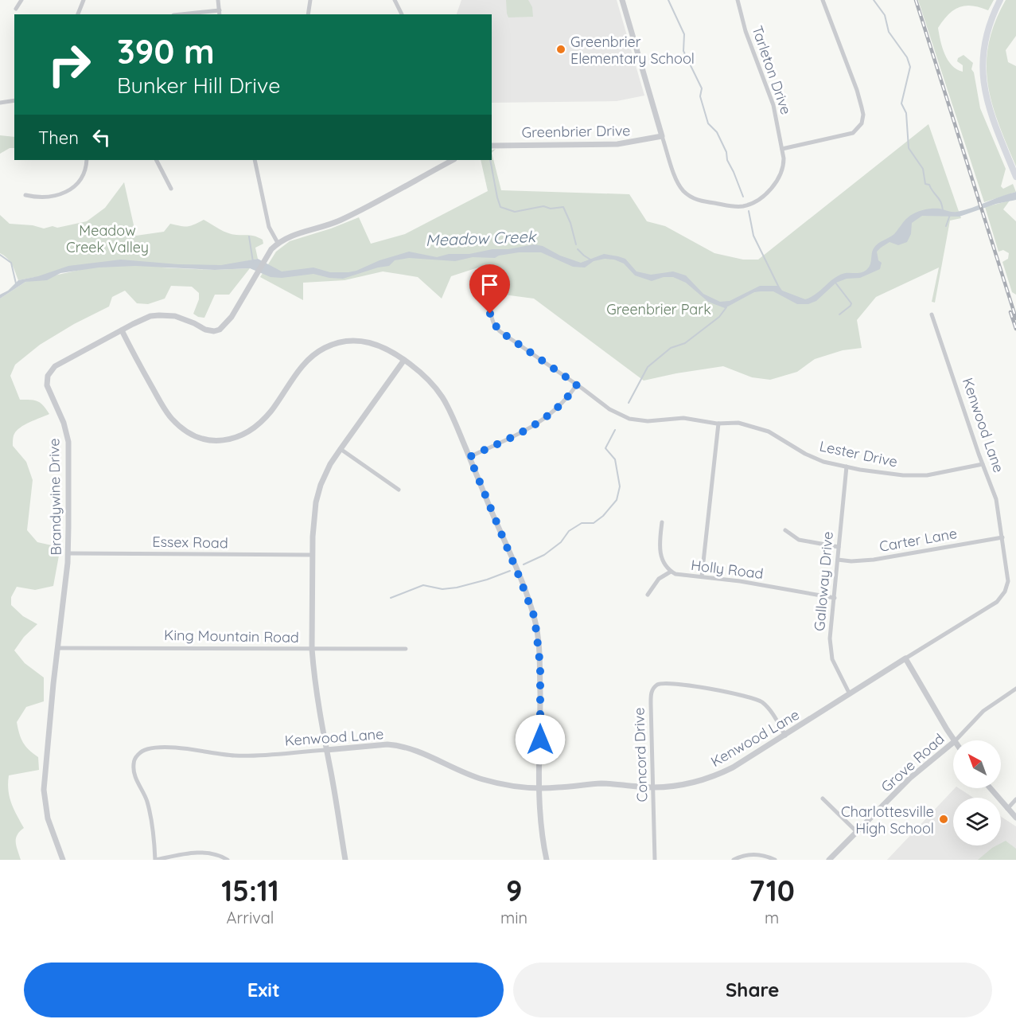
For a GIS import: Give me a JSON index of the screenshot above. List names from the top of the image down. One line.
{"streets":{"street":["Tarleton Drive","Greenbrier Drive","Kenwood Lane","Lester Drive","Brandywine Drive","Carter Lane","Essex Road","Holly Road","Galloway Drive","King Mountain Road","Concord Drive","Grove Road"]},"crossings":[["Tarleton Drive","Greenbrier Drive"],["Kenwood Lane","Lester Drive"],["Kenwood Lane","Carter Lane"],["Kenwood Lane","Galloway Drive"],["Kenwood Lane","Concord Drive"],["Lester Drive","Galloway Drive"],["Brandywine Drive","Essex Road"],["Brandywine Drive","King Mountain Road"],["Carter Lane","Galloway Drive"],["Holly Road","Galloway Drive"]],"water":["Meadow Creek"],"parks":["Meadow Creek Valley","Greenbrier Park"],"places":["Greenbrier Elementary School","Charlottesville High School"],"north":"top left","page":{"turn":["390 m","Bunker Hill Drive"],"then":"Then","eta":["15:11","Arrival","9","min","710","m"],"buttons":["Exit","Share"]}}
